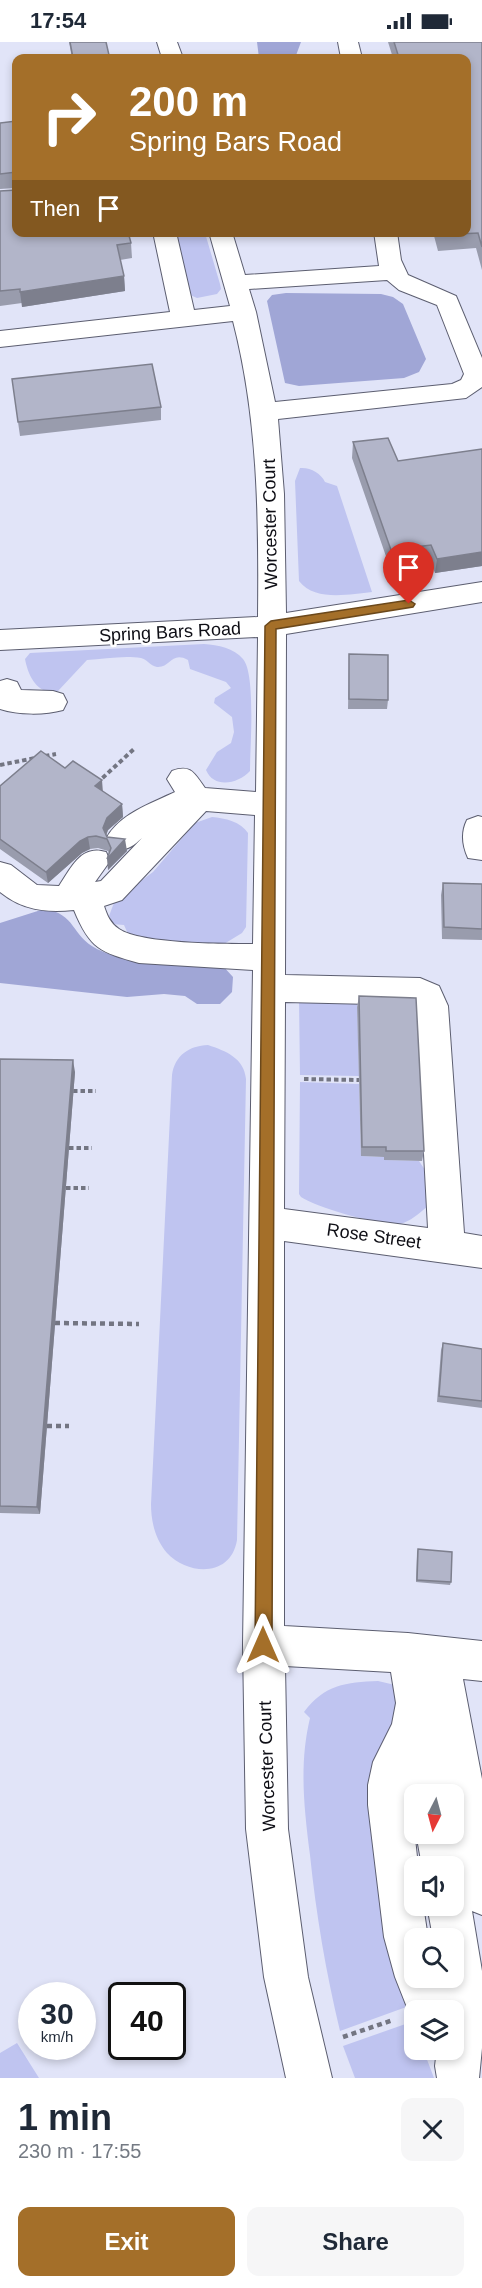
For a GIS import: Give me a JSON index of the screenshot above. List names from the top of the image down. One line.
{"streets":{"street":["Worcester Court","Spring Bars Road","Rose Street"]},"crossings":[["Worcester Court","Spring Bars Road"],["Worcester Court","Rose Street"]],"north":"bottom","page":{"status":"17:54","turn":["200 m","Spring Bars Road"],"then":"Then","speed":"30 km/h","limit":"40","heading":["1 min","230 m · 17:55"],"buttons":["Exit","Share"]}}
